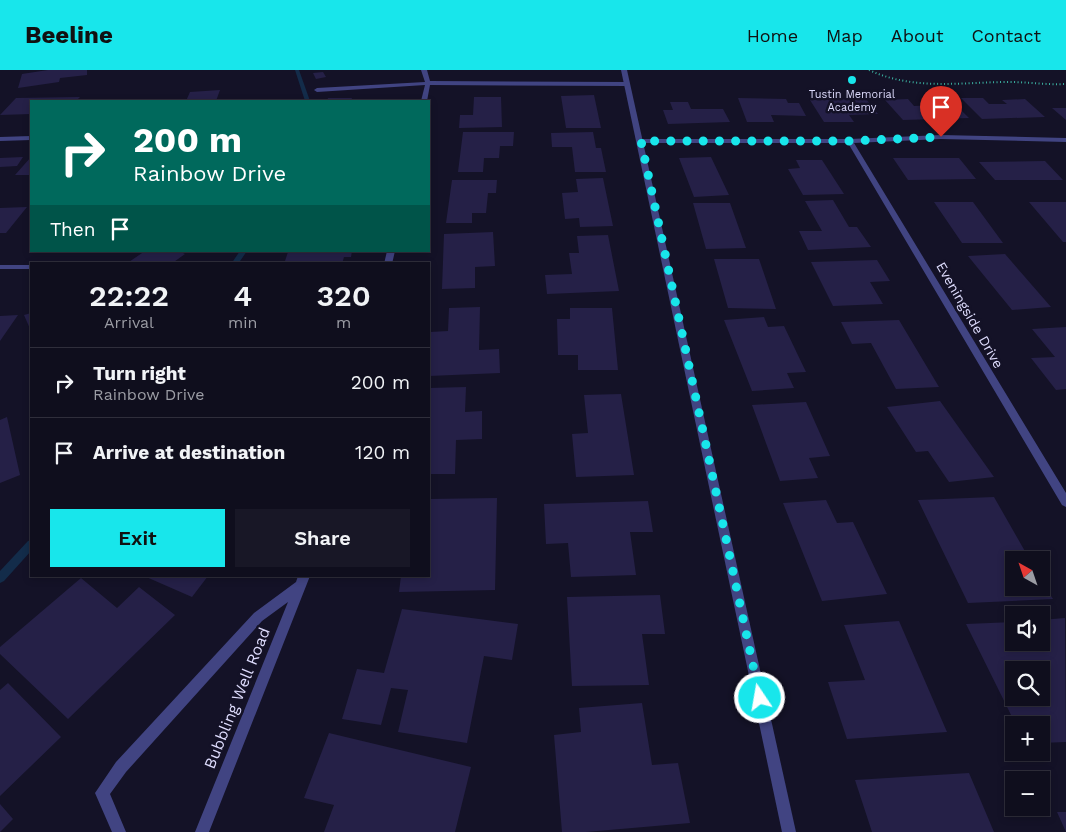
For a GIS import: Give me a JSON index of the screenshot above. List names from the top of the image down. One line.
{"streets":{"street":["Eveningside Drive","Bubbling Well Road"]},"places":["Tustin Memorial Academy"],"north":"top left","page":{"header":"Beeline","nav":["Home","Map","About","Contact"],"turn":["200 m","Rainbow Drive"],"then":"Then","eta":["22:22","Arrival","4","min","320","m"],"list":[{"name":"Turn right","note":"Rainbow Drive","value":"200 m"},{"name":"Arrive at destination","value":"120 m"}],"buttons":["Exit","Share"],"map_buttons":["+","−"]}}
